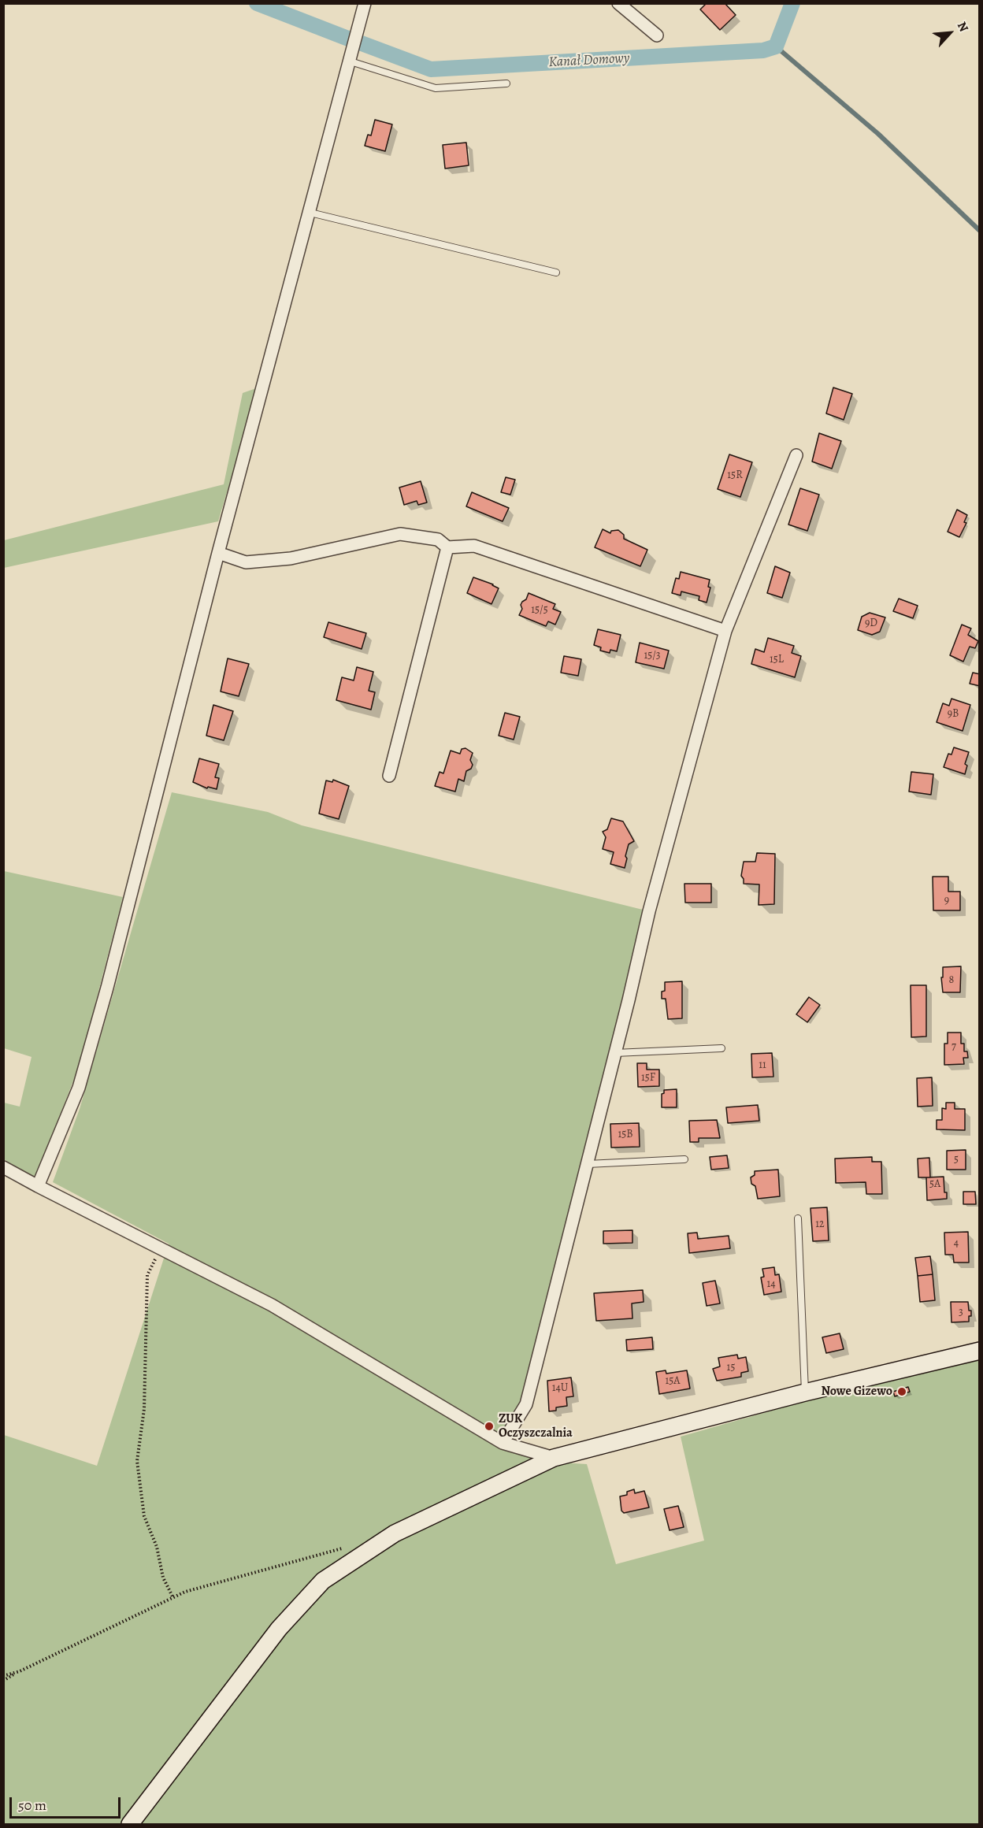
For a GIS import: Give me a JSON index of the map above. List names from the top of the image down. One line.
{"water":["Kanał Domowy"],"places":["Nowe Gizewo","ZUK Oczyszczalnia"],"house_numbers":["15R","15/5","9D","15/3","15L","9B","9","8","7","11","15F","15B","5","5A","12","4","14","3","15","15A","14U"],"scale_bar":"50 m","north":"top right"}
